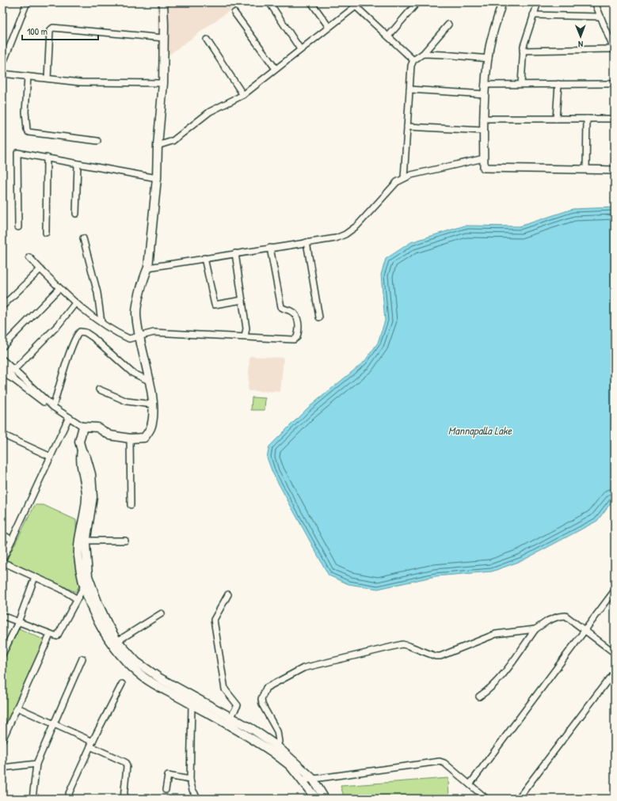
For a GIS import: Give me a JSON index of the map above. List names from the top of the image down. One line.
{"water":["Mannapalla Lake"],"scale_bar":"100 m","north":"bottom"}
